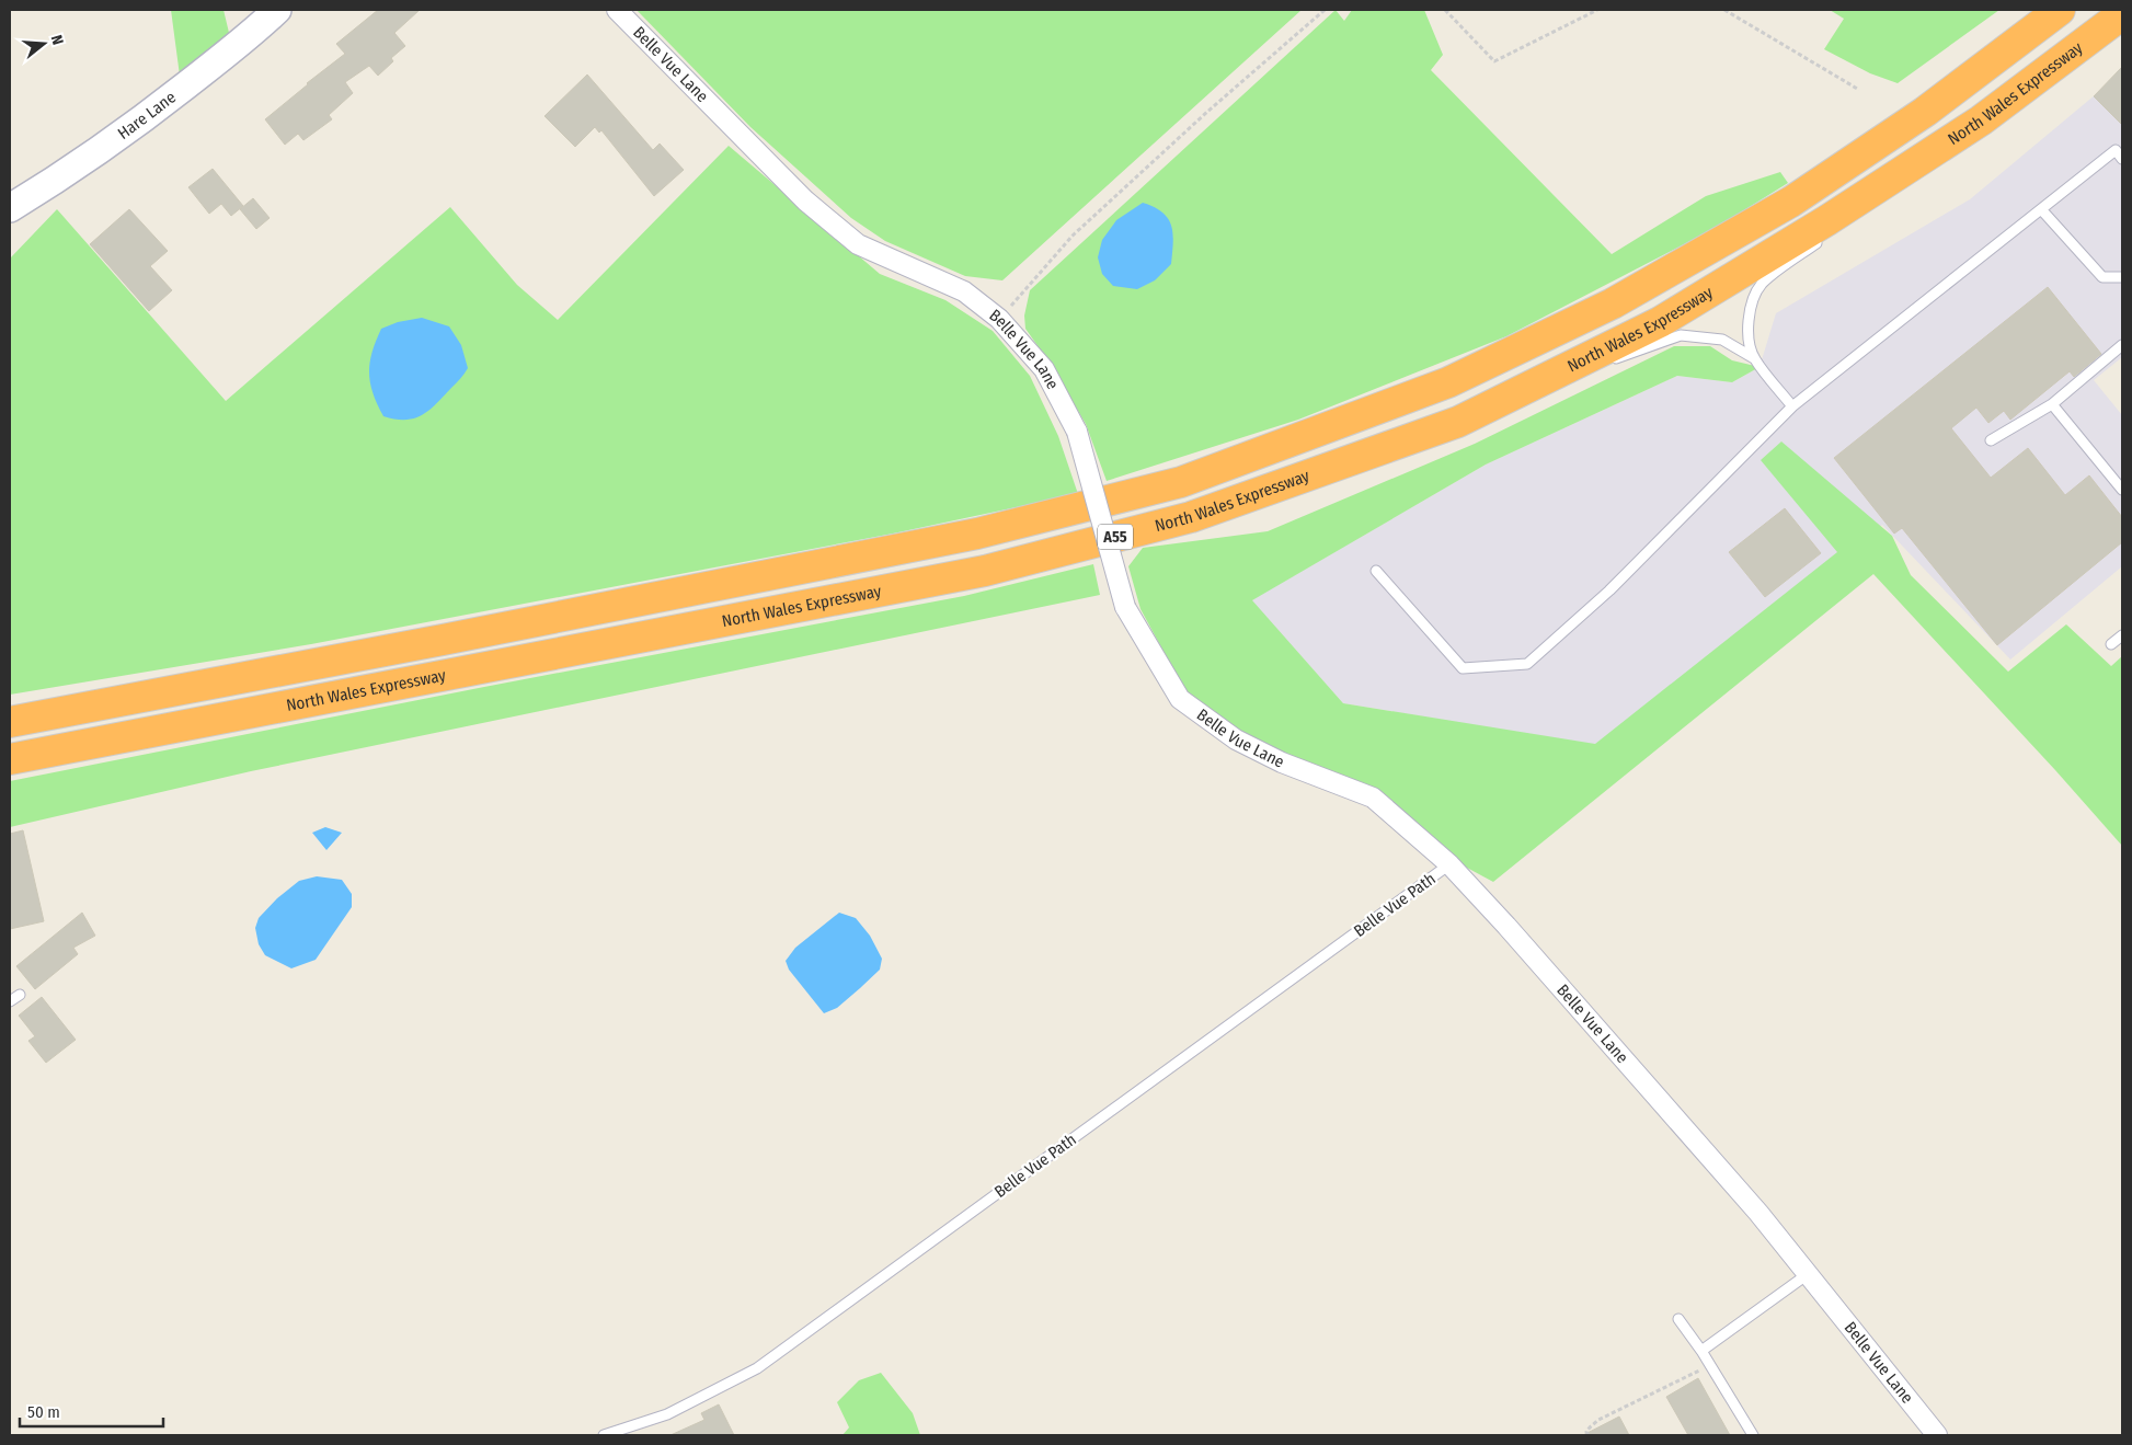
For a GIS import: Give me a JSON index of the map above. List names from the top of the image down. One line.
{"streets":{"highway":["North Wales Expressway","A55"],"street":["Belle Vue Lane","Hare Lane"],"lane":["Belle Vue Path"]},"crossings":[["Belle Vue Lane","Belle Vue Path"]],"scale_bar":"50 m","north":"right"}
